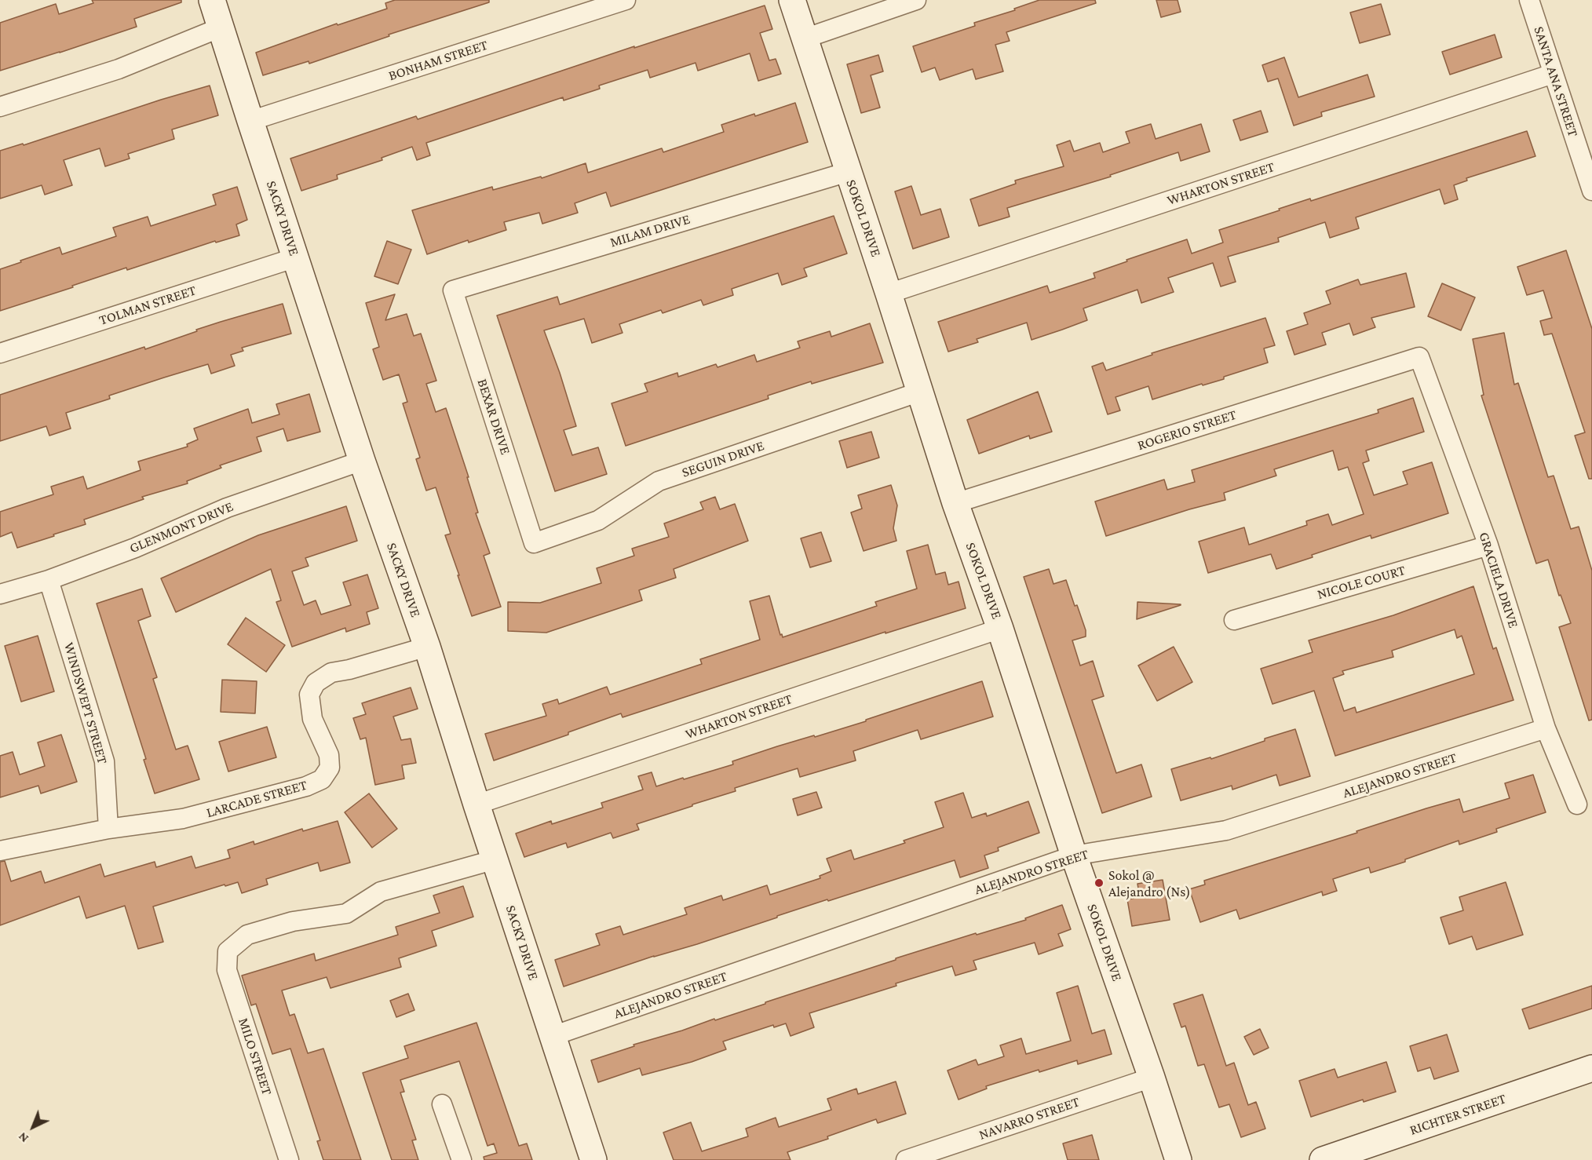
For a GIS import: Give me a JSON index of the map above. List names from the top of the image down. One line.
{"streets":{"street":["BONHAM STREET","SANTA ANA STREET","WHARTON STREET","SACKY DRIVE","SOKOL DRIVE","MILAM DRIVE","TOLMAN STREET","BEXAR DRIVE","ROGERIO STREET","SEGUIN DRIVE","GLENMONT DRIVE","GRACIELA DRIVE","NICOLE COURT","WINDSWEPT STREET","ALEJANDRO STREET","LARCADE STREET","MILO STREET","RICHTER STREET","NAVARRO STREET"]},"crossings":[["BONHAM STREET","SACKY DRIVE"],["SANTA ANA STREET","WHARTON STREET"],["WHARTON STREET","SACKY DRIVE"],["WHARTON STREET","SOKOL DRIVE"],["SACKY DRIVE","TOLMAN STREET"],["SACKY DRIVE","GLENMONT DRIVE"],["SACKY DRIVE","ALEJANDRO STREET"],["SACKY DRIVE","LARCADE STREET"],["SACKY DRIVE","MILO STREET"],["SOKOL DRIVE","MILAM DRIVE"],["SOKOL DRIVE","ROGERIO STREET"],["SOKOL DRIVE","SEGUIN DRIVE"],["SOKOL DRIVE","ALEJANDRO STREET"],["SOKOL DRIVE","NAVARRO STREET"],["MILAM DRIVE","BEXAR DRIVE"],["BEXAR DRIVE","SEGUIN DRIVE"],["ROGERIO STREET","GRACIELA DRIVE"],["GLENMONT DRIVE","WINDSWEPT STREET"],["GRACIELA DRIVE","NICOLE COURT"],["GRACIELA DRIVE","ALEJANDRO STREET"],["WINDSWEPT STREET","LARCADE STREET"]],"places":["Sokol @ Alejandro (Ns)"],"north":"bottom left"}
